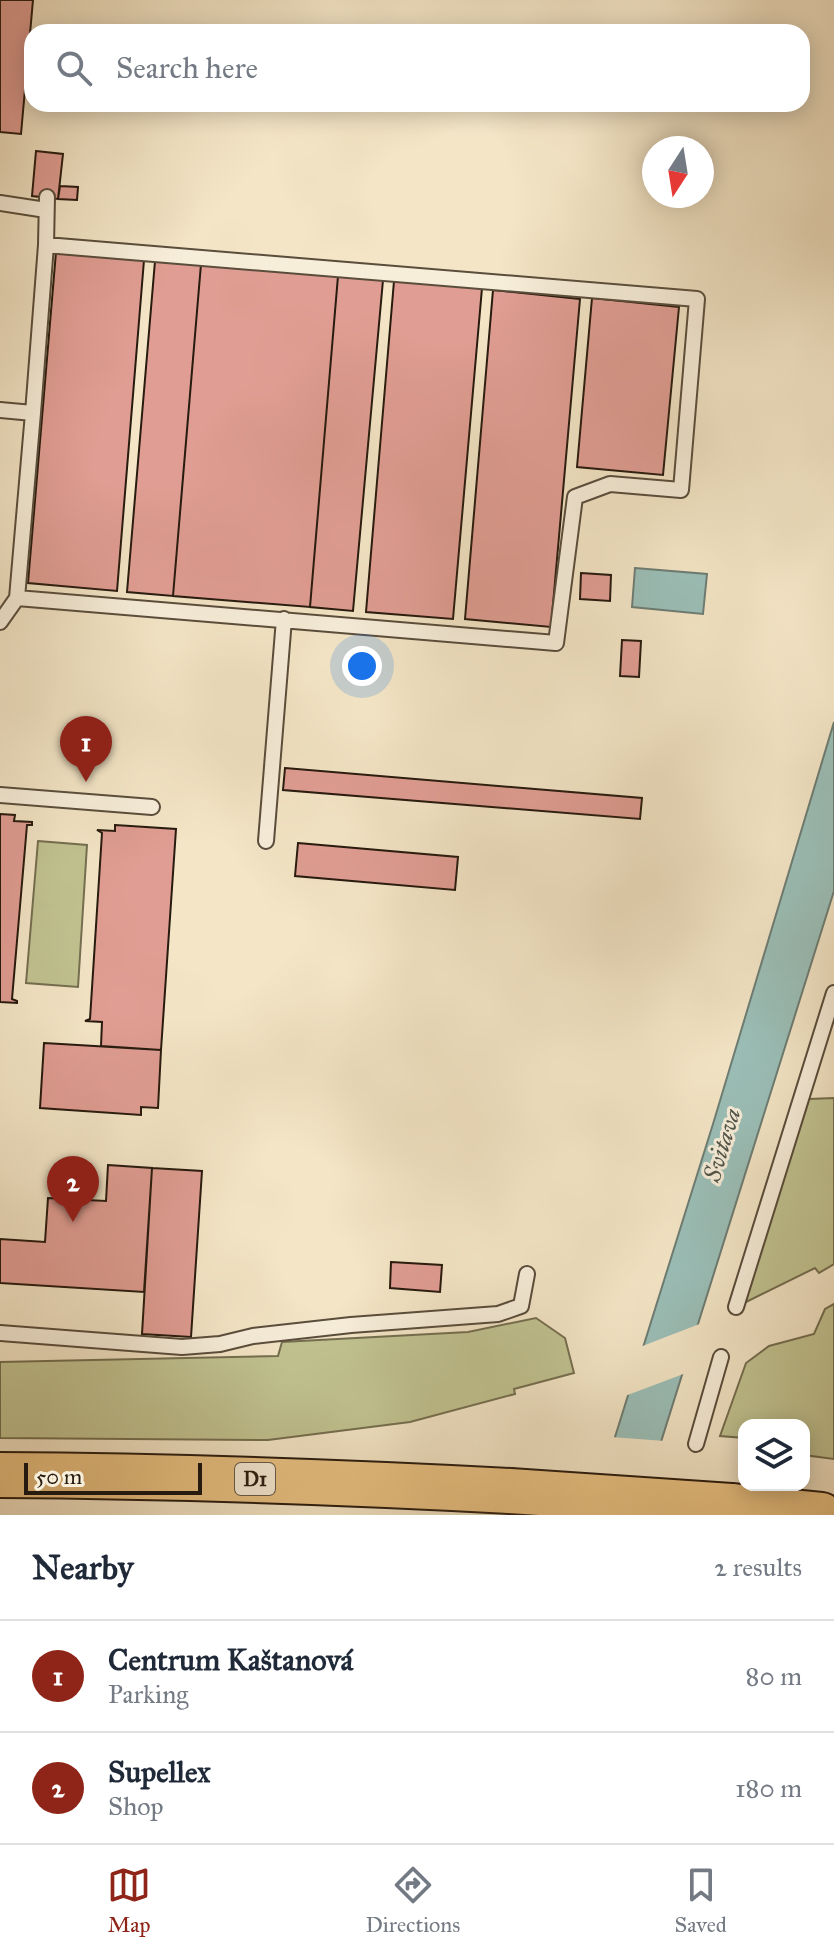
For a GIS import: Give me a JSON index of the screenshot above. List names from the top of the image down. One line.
{"streets":{"highway":["D1"]},"water":["Svitava"],"scale_bar":"50 m","north":"bottom","page":{"search":"Search here","pins":["1","2"],"scale":"50 m","heading":["Nearby","2 results"],"list":[{"mark":"1","name":"Centrum Kaštanová","note":"Parking","value":"80 m"},{"mark":"2","name":"Supellex","note":"Shop","value":"180 m"}],"nav":["Map","Directions","Saved"]}}
